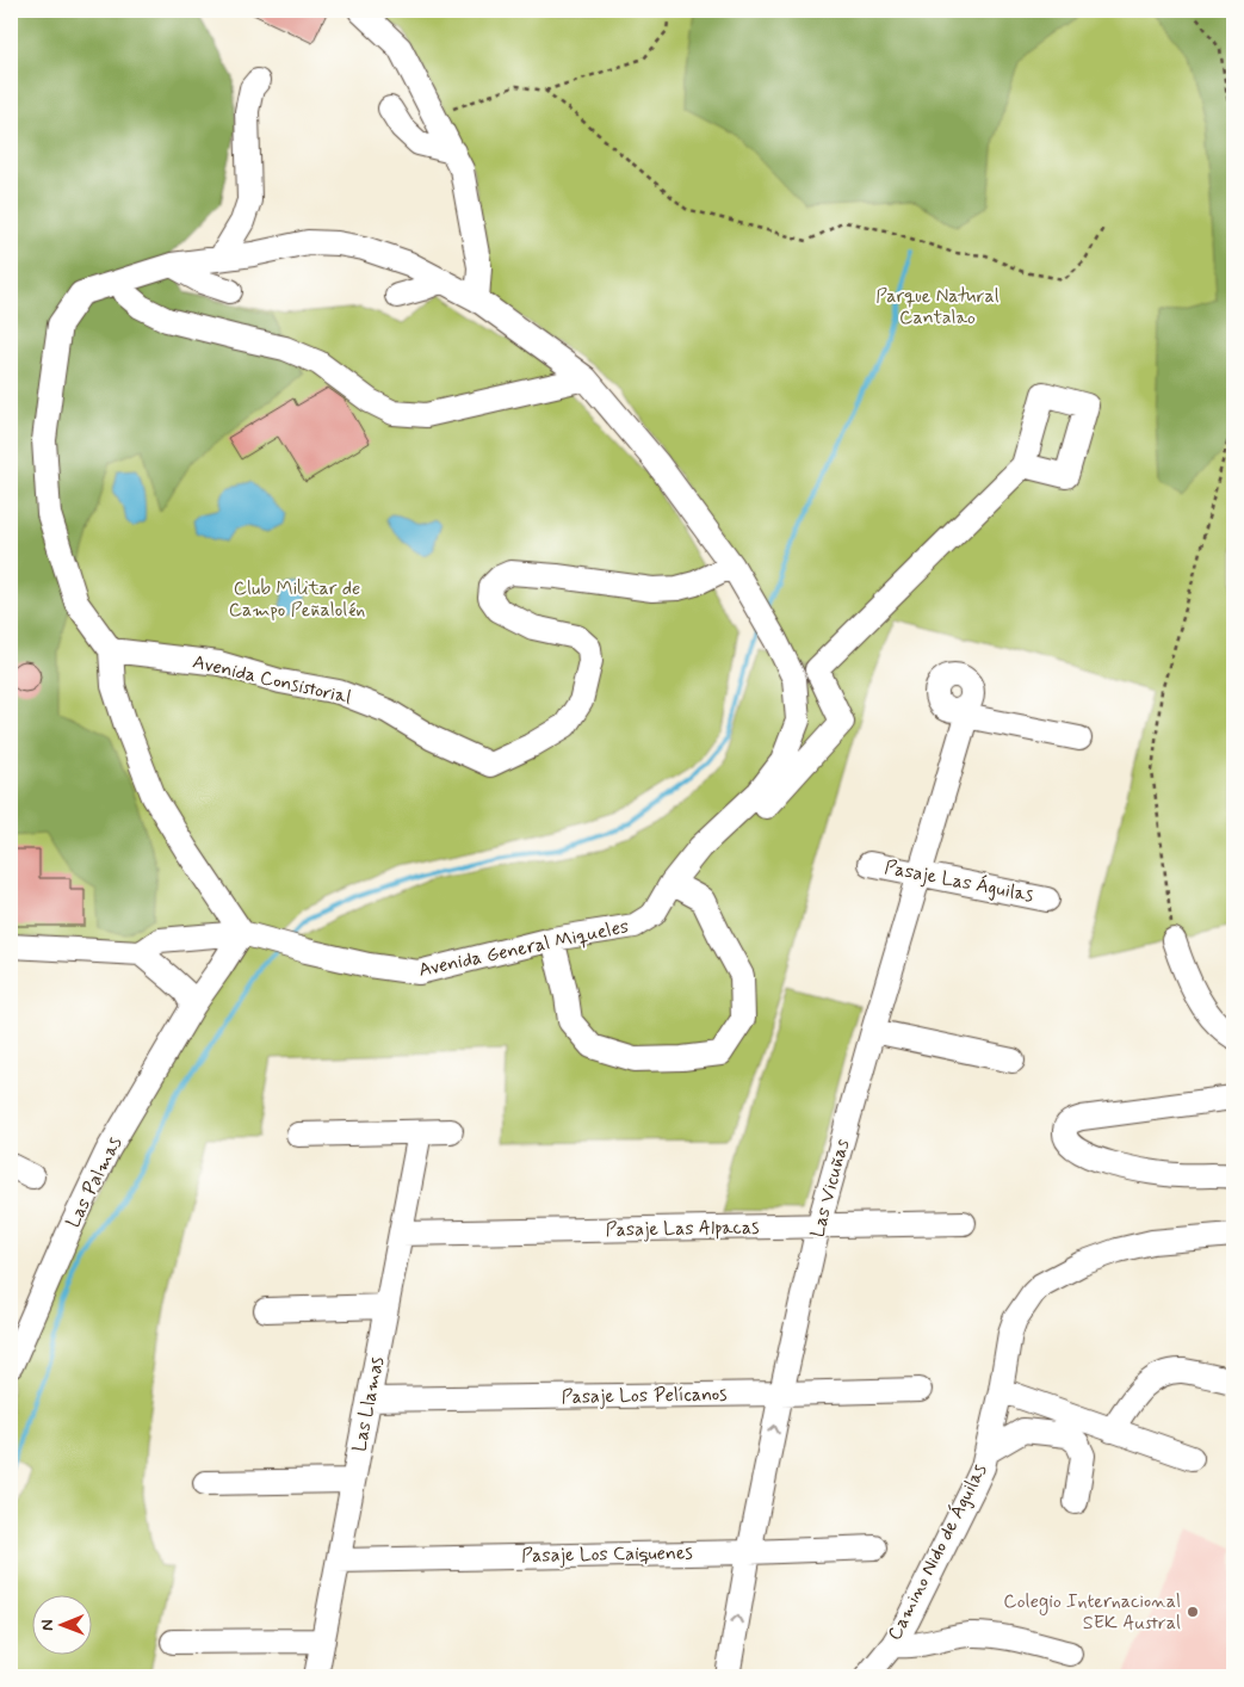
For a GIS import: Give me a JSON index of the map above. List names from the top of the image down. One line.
{"streets":{"street":["Avenida Consistorial","Pasaje Las Águilas","Avenida General Miqueles","Las Palmas","Las Vicuñas","Pasaje Las Alpacas","Pasaje Los Pelícanos","Las Llamas","Camino Nido de Águilas","Pasaje Los Caiquenes"]},"crossings":[["Avenida Consistorial","Avenida General Miqueles"],["Pasaje Las Águilas","Las Vicuñas"],["Avenida General Miqueles","Las Palmas"],["Las Vicuñas","Pasaje Las Alpacas"],["Las Vicuñas","Pasaje Los Pelícanos"],["Las Vicuñas","Pasaje Los Caiquenes"],["Pasaje Las Alpacas","Las Llamas"],["Pasaje Los Pelícanos","Las Llamas"],["Las Llamas","Pasaje Los Caiquenes"]],"parks":["Parque Natural Cantalao","Club Militar de Campo Peñalolén"],"places":["Colegio Internacional SEK Austral"],"north":"left"}
